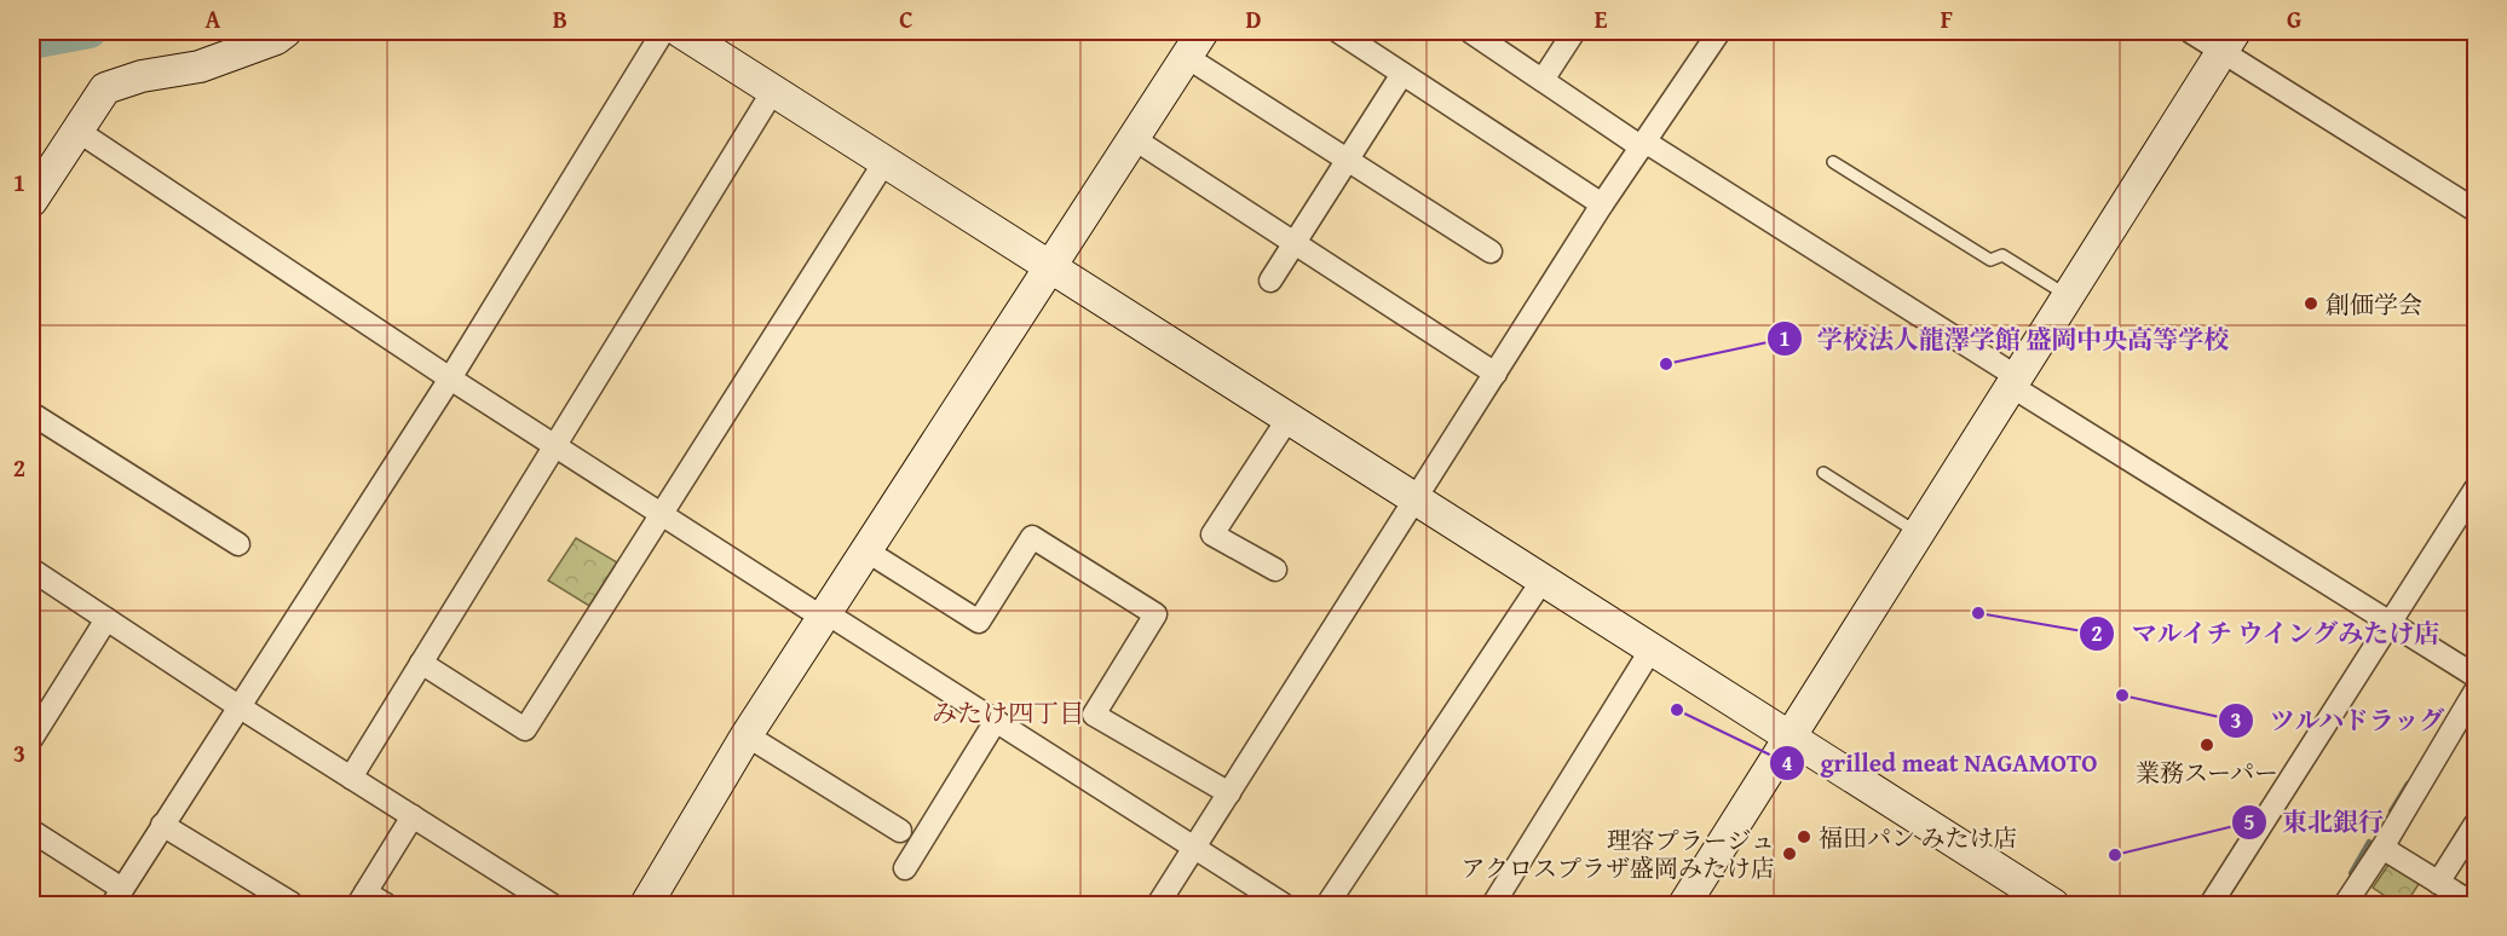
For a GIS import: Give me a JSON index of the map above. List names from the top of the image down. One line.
{"districts":["みたけ四丁目"],"places":["創価学会","学校法人龍澤学館 盛岡中央高等学校","マルイチ ウイングみたけ店","ツルハドラッグ","grilled meat NAGAMOTO","業務スーパー","福田パン みたけ店","理容プラージュ アクロスプラザ盛岡みたけ店","東北銀行"],"grid":{"columns":["A","B","C","D","E","F","G"],"rows":["1","2","3"]}}
